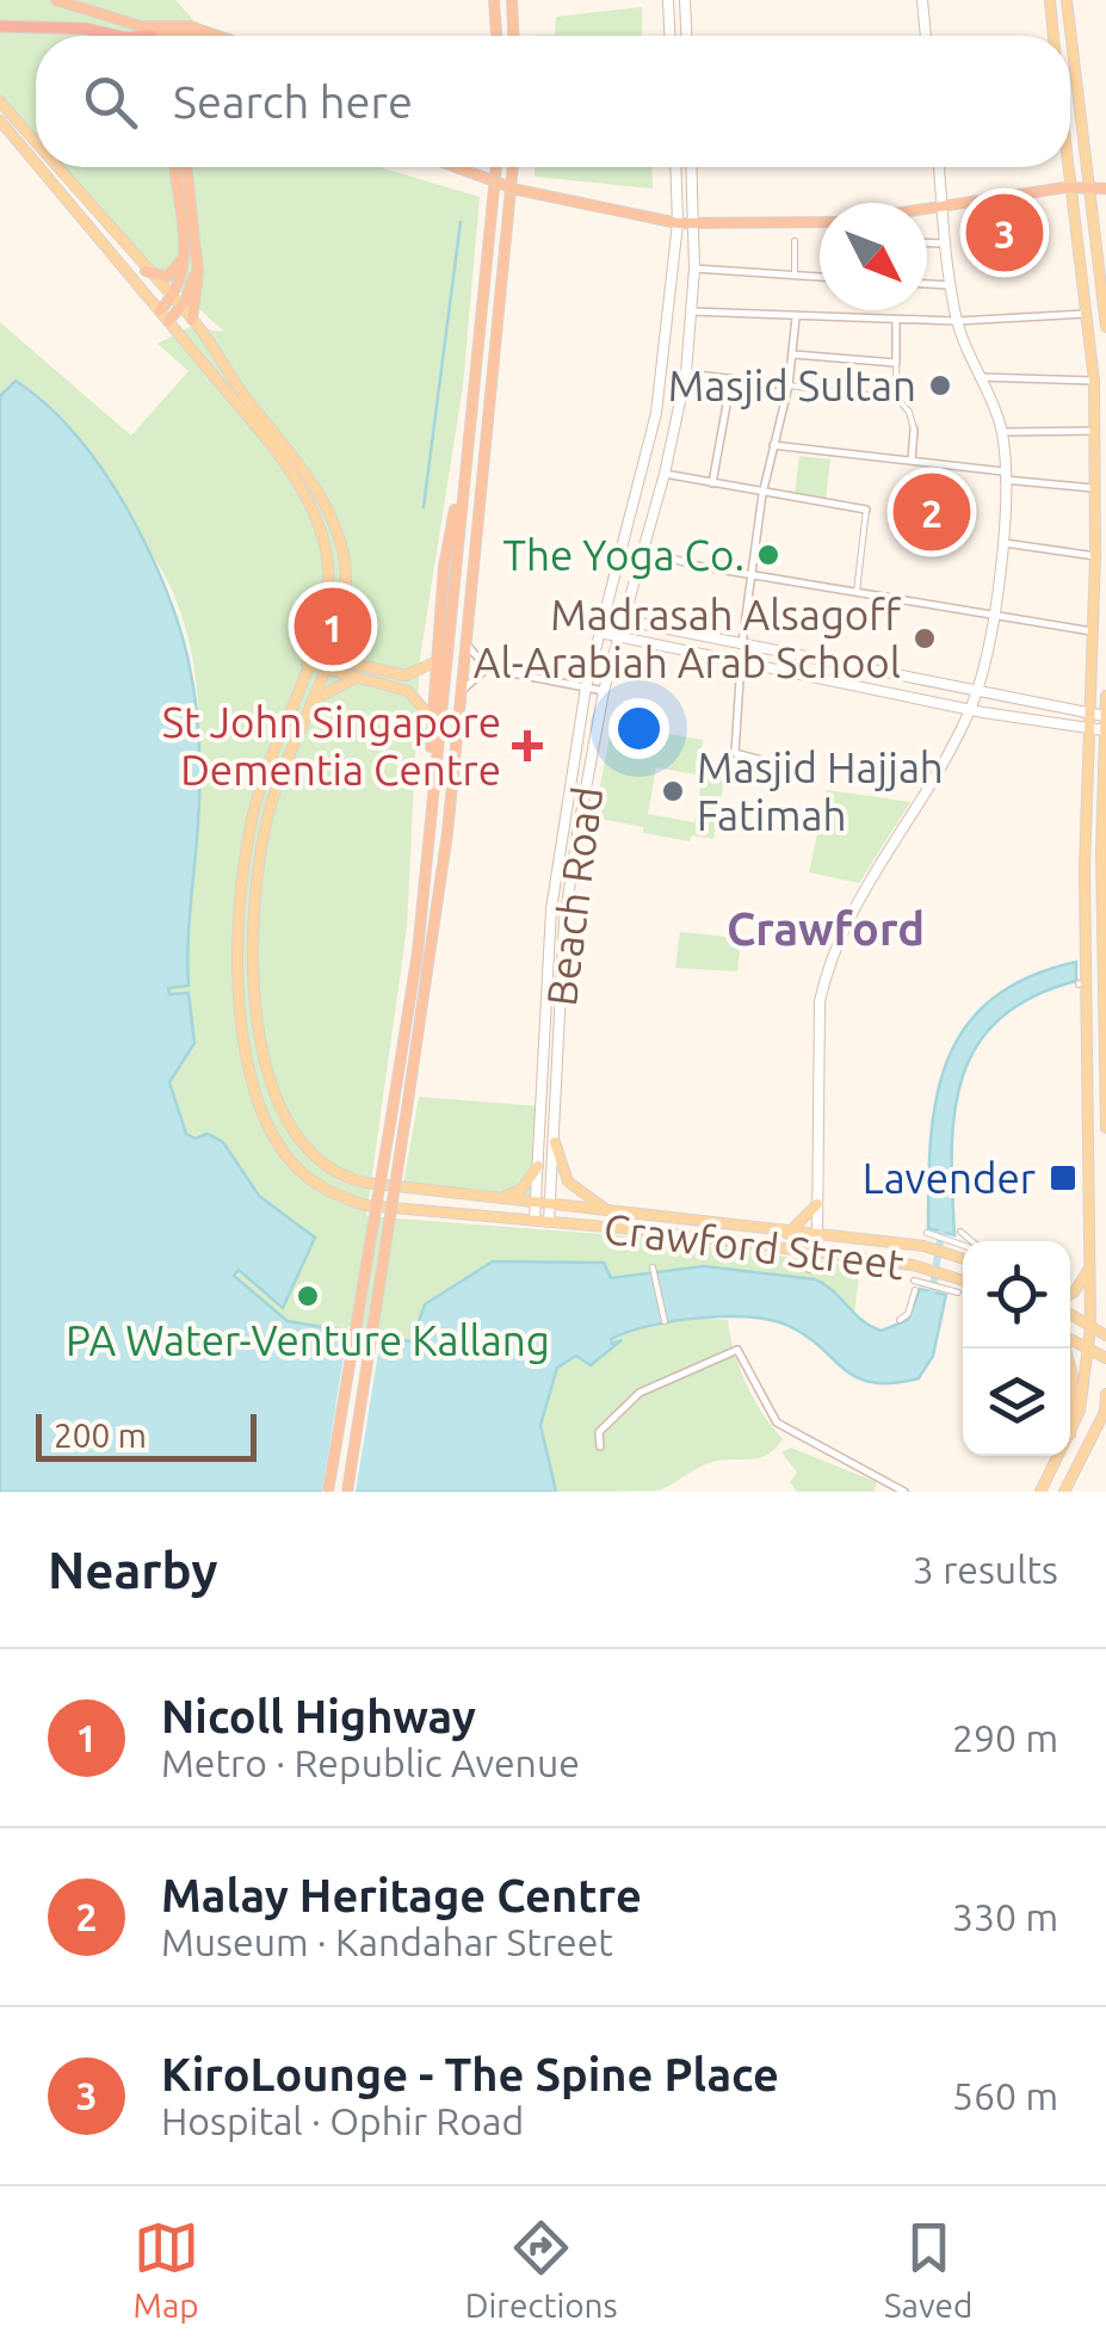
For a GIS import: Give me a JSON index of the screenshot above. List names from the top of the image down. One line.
{"streets":{"main road":["Beach Road","Crawford Street"]},"crossings":[["Beach Road","Crawford Street"]],"districts":["Crawford"],"places":{"other":["Masjid Sultan","The Yoga Co.","Madrasah Alsagoff Al-Arabiah Arab School","Masjid Hajjah Fatimah","PA Water-Venture Kallang"],"health":["St John Singapore Dementia Centre"],"transit":["Lavender"]},"scale_bar":"200 m","north":"bottom right","page":{"search":"Search here","pins":["3","2","1"],"scale":"200 m","heading":["Nearby","3 results"],"list":[{"mark":"1","name":"Nicoll Highway","note":"Metro · Republic Avenue","value":"290 m"},{"mark":"2","name":"Malay Heritage Centre","note":"Museum · Kandahar Street","value":"330 m"},{"mark":"3","name":"KiroLounge - The Spine Place","note":"Hospital · Ophir Road","value":"560 m"}],"nav":["Map","Directions","Saved"]}}
